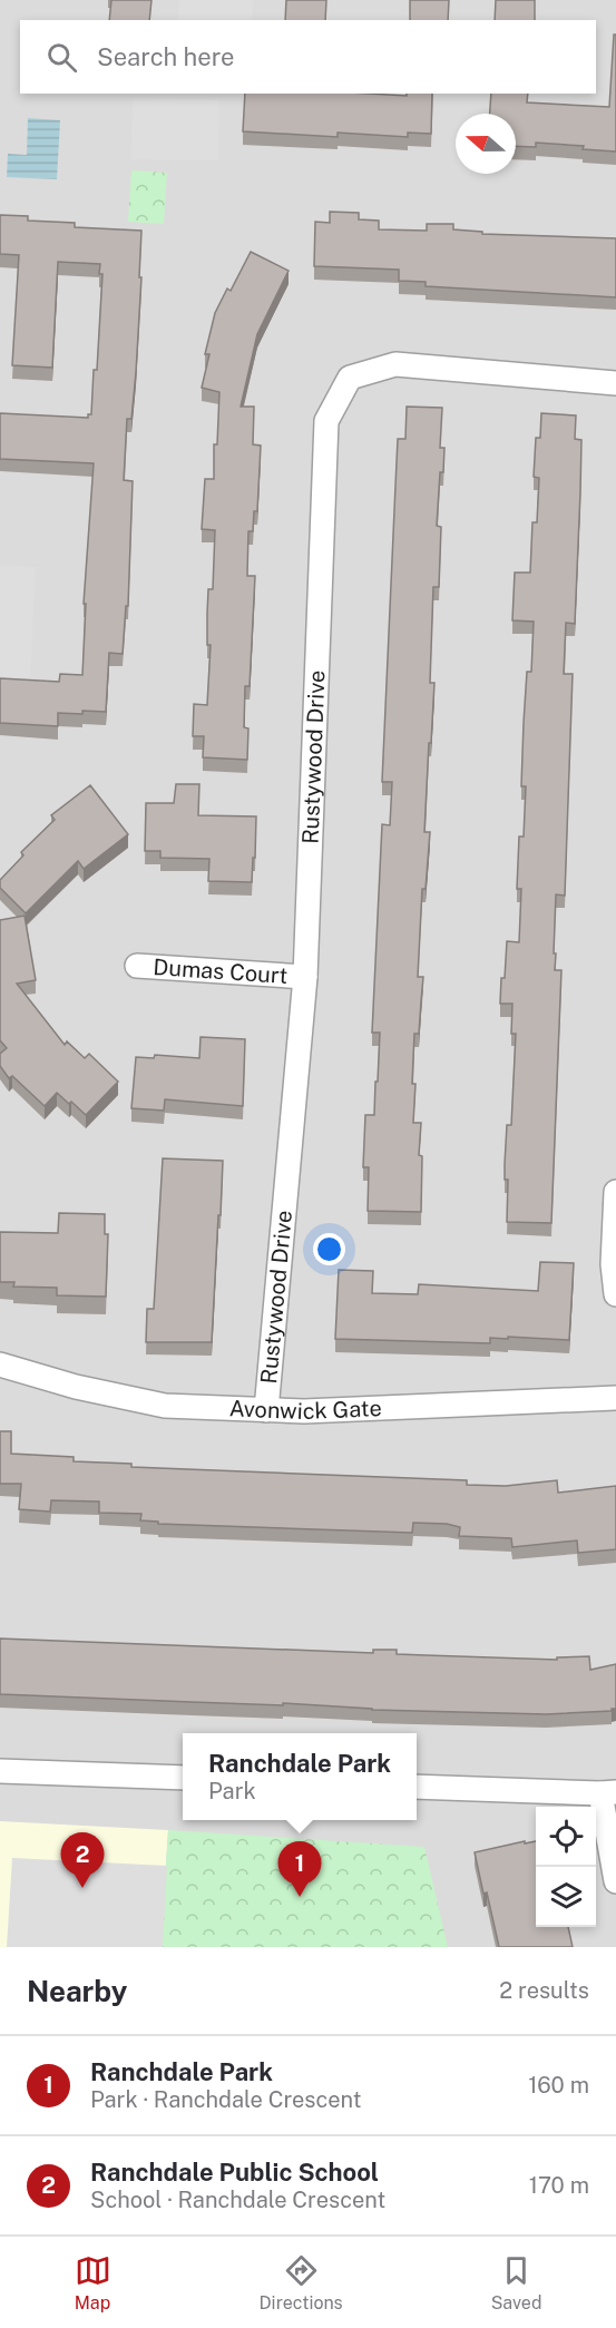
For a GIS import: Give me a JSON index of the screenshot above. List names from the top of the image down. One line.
{"streets":{"street":["Rustywood Drive","Dumas Court","Avonwick Gate"]},"crossings":[["Rustywood Drive","Dumas Court"],["Rustywood Drive","Avonwick Gate"]],"north":"left","page":{"search":"Search here","popup":["Ranchdale Park","Park"],"pins":["2","1"],"heading":["Nearby","2 results"],"list":[{"mark":"1","name":"Ranchdale Park","note":"Park · Ranchdale Crescent","value":"160 m"},{"mark":"2","name":"Ranchdale Public School","note":"School · Ranchdale Crescent","value":"170 m"}],"nav":["Map","Directions","Saved"]}}
